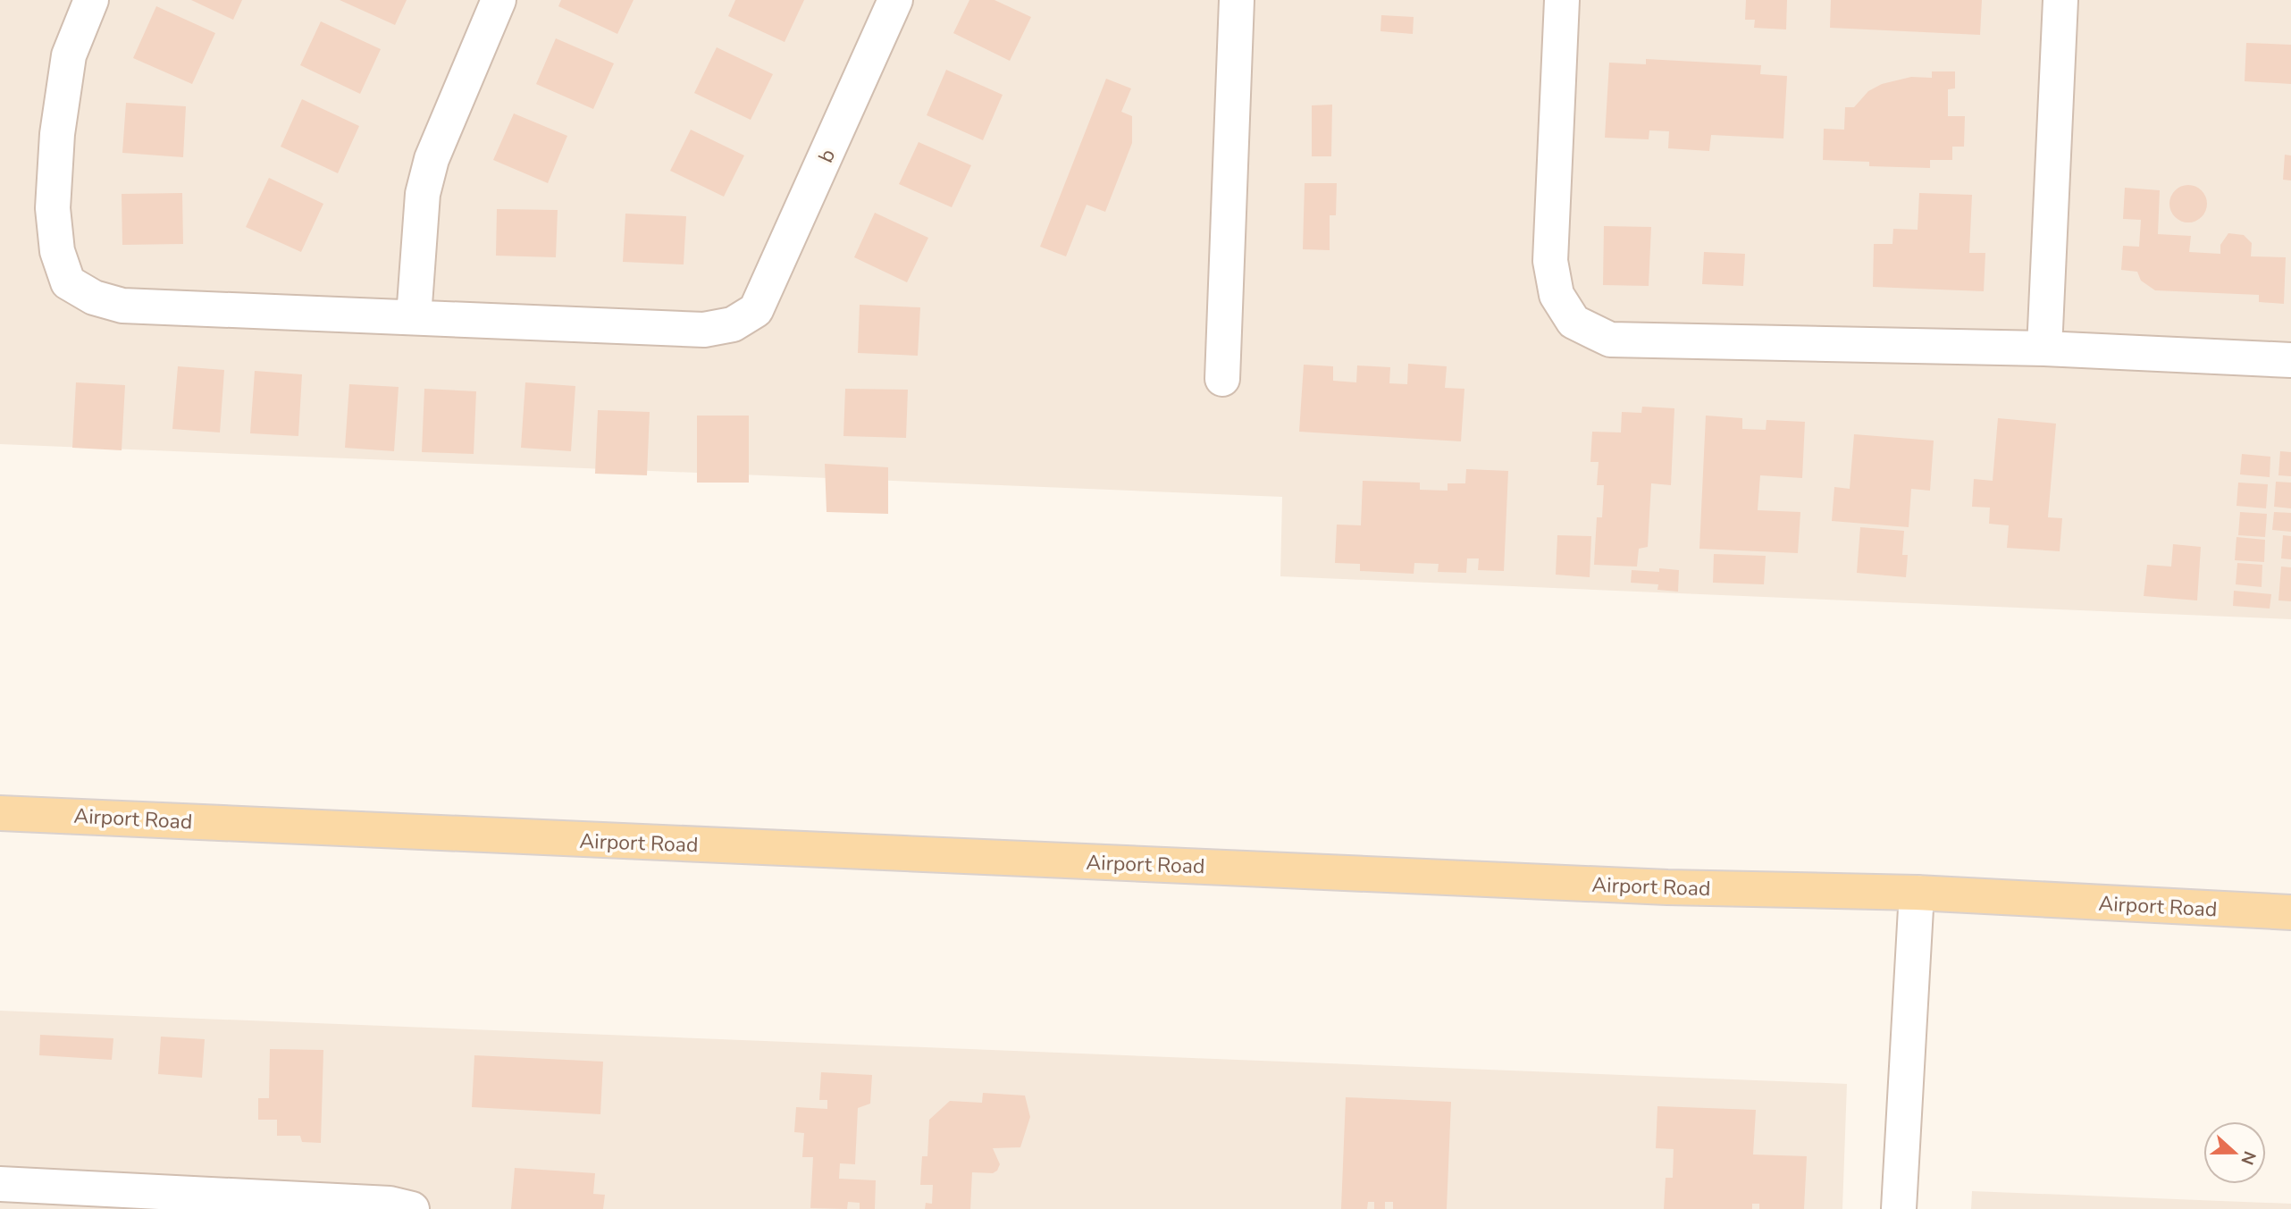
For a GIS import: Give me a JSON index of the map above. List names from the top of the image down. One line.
{"streets":{"main road":["Airport Road"],"street":["b"]},"north":"right"}
